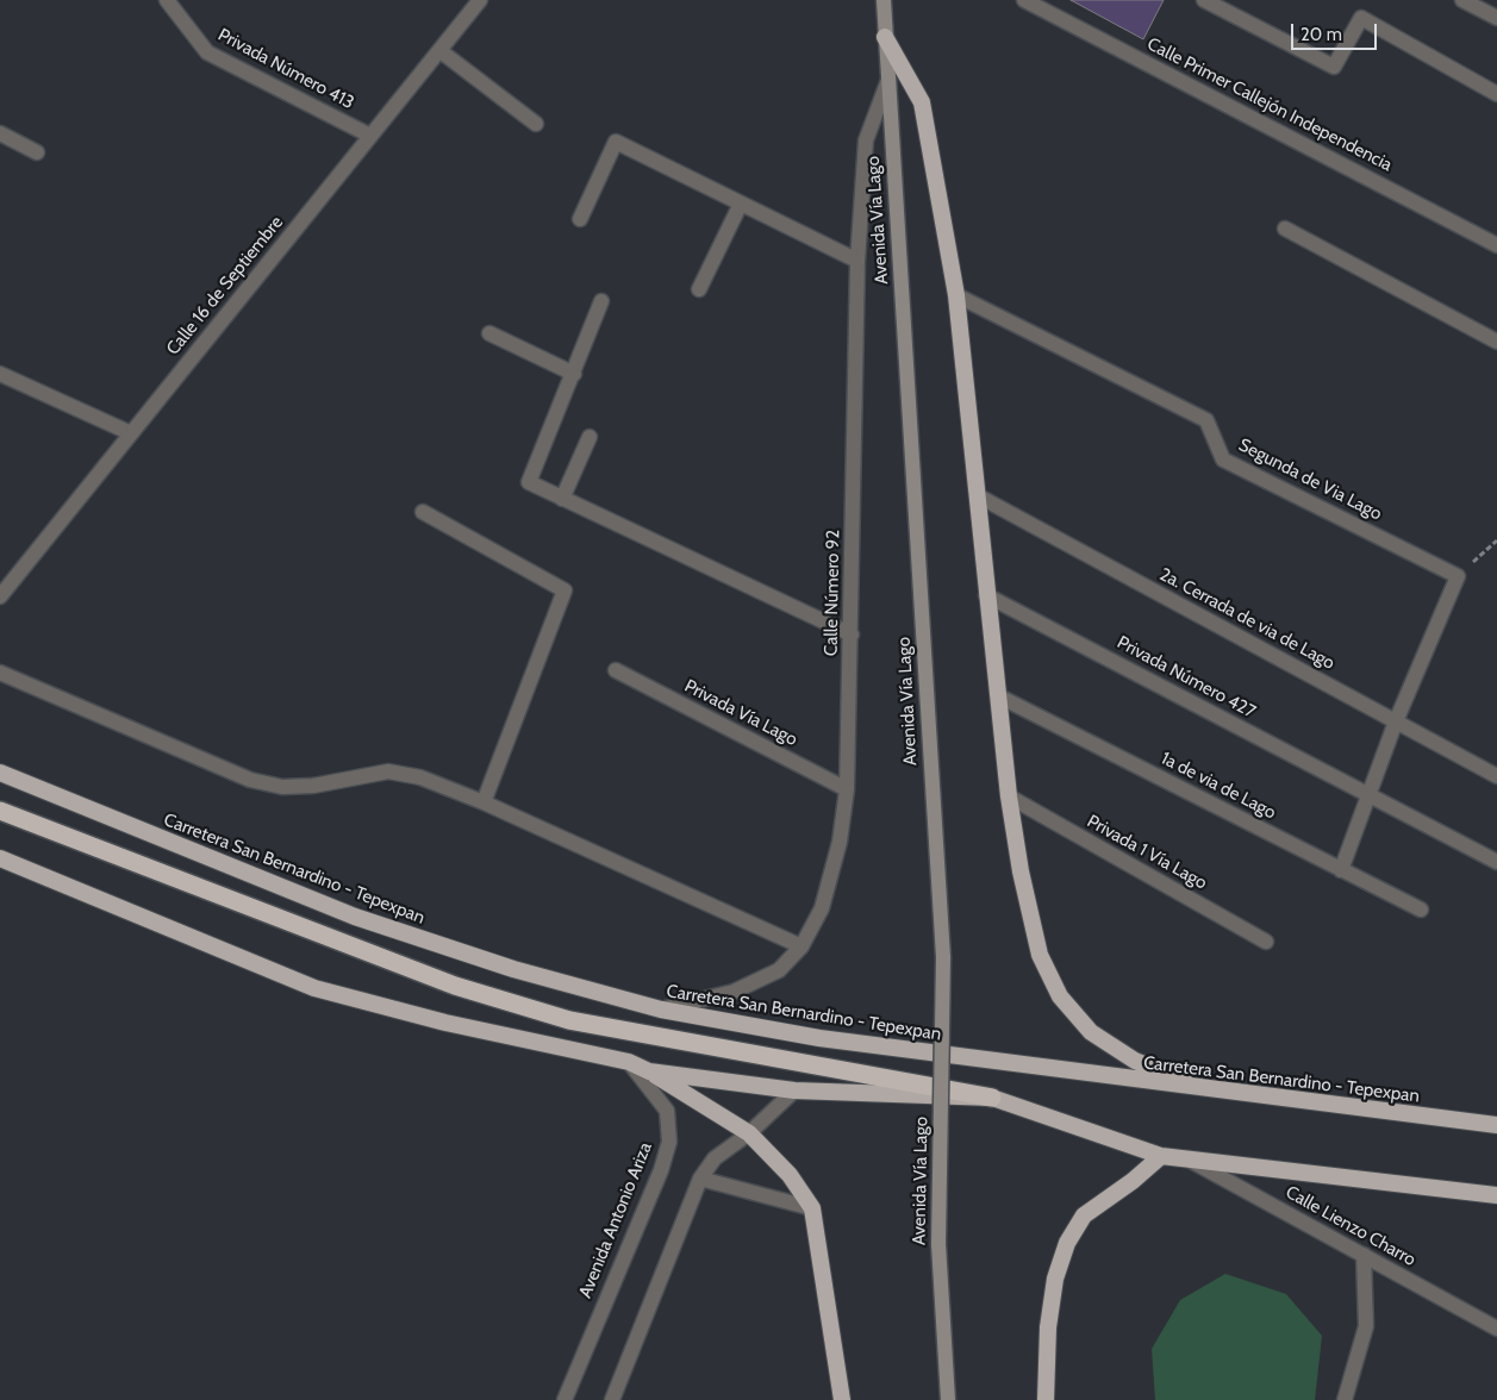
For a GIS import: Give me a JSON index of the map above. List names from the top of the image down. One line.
{"streets":{"highway":["Carretera San Bernardino - Tepexpan"],"main road":["Avenida Vía Lago"],"street":["Privada Número 413","Calle Primer Callejón Independencia","Calle 16 de Septiembre","Segunda de Via Lago","Calle Número 92","2a. Cerrada de via de Lago","Privada Número 427","Privada Vía Lago","1a de via de Lago","Privada 1 Vía Lago","Avenida Antonio Ariza","Calle Lienzo Charro"]},"crossings":[["Privada Número 413","Calle 16 de Septiembre"],["Avenida Vía Lago","Calle Número 92"],["Calle Número 92","Privada Vía Lago"],["Calle Número 92","Carretera San Bernardino - Tepexpan"]],"scale_bar":"20 m"}
